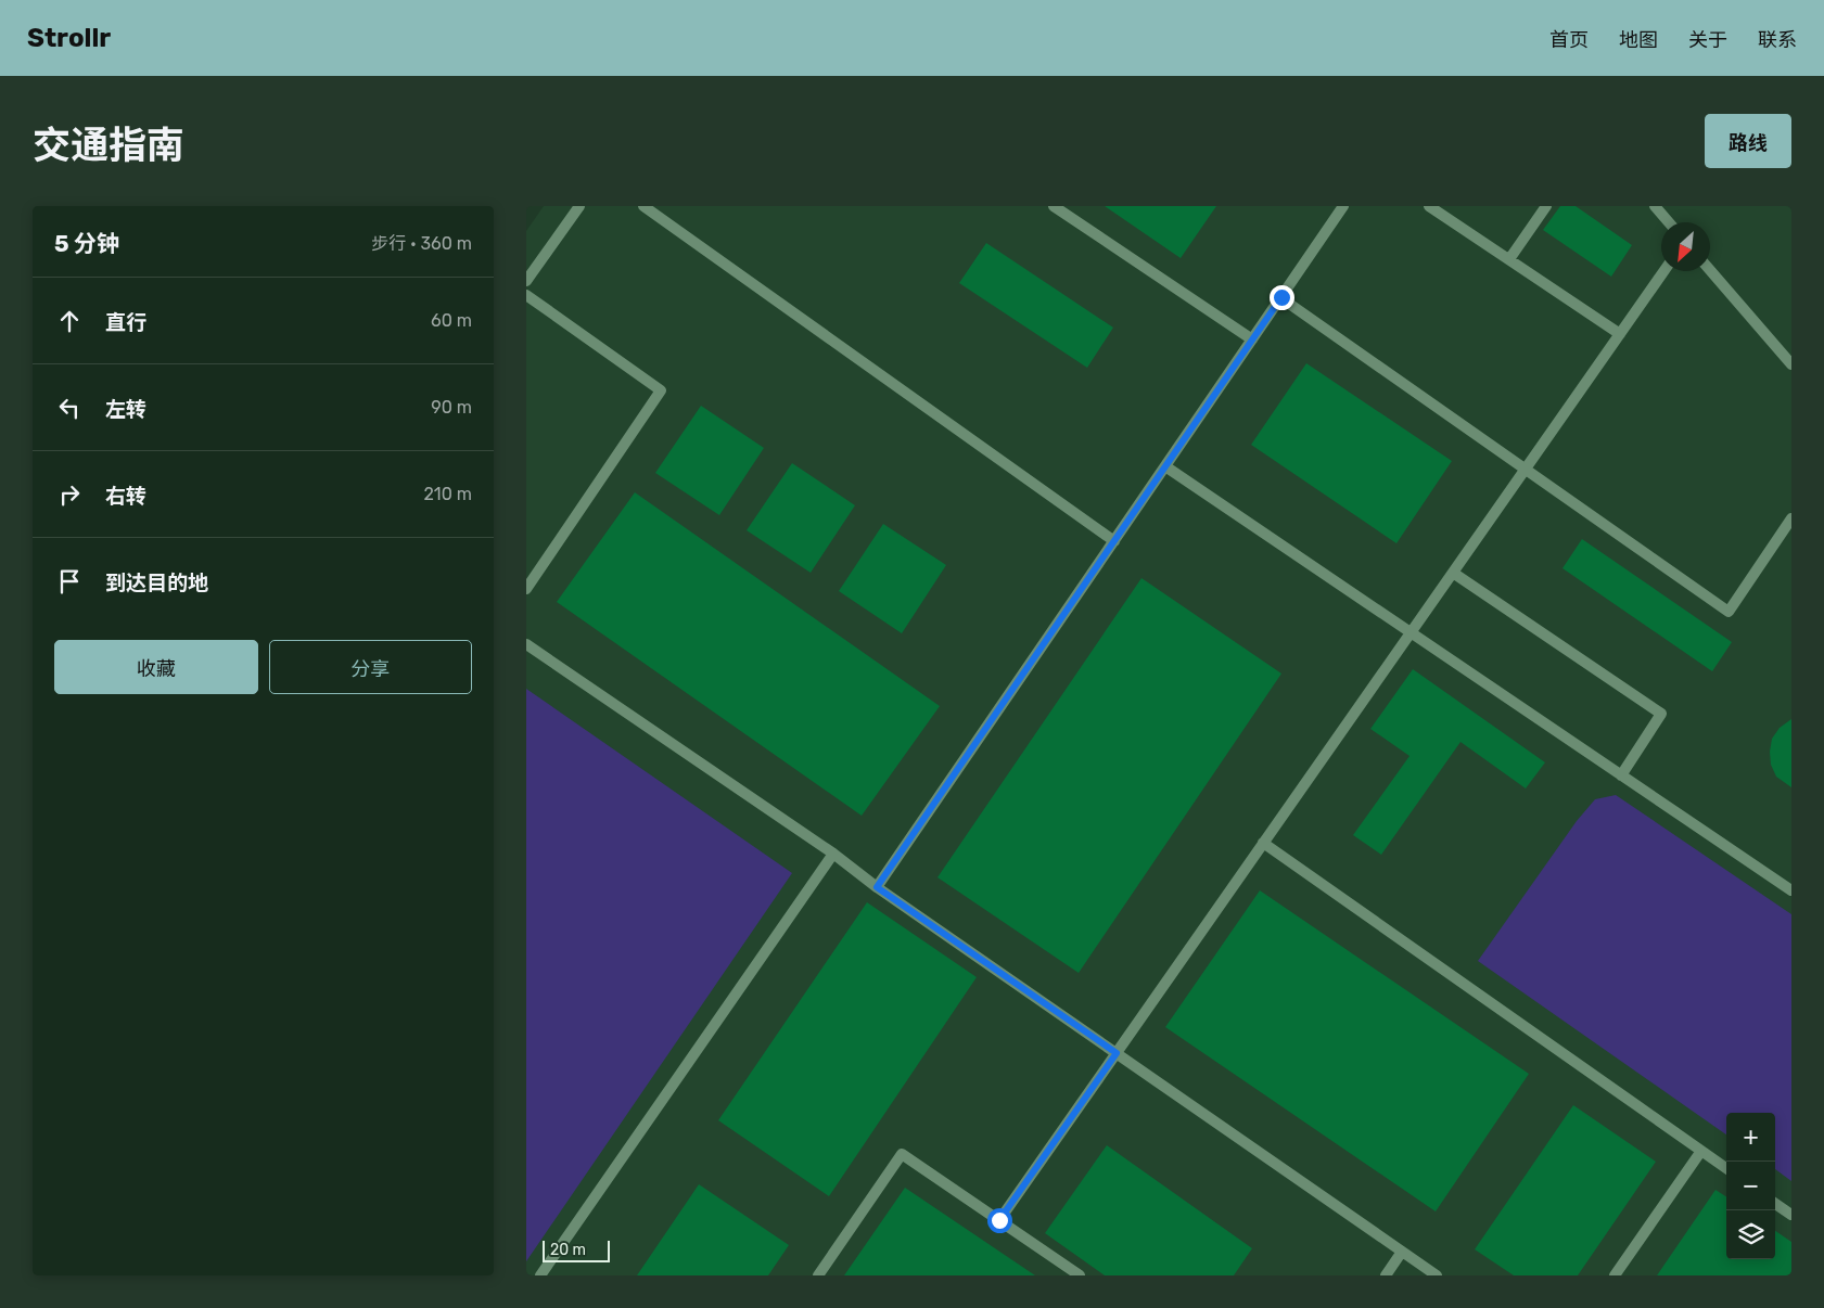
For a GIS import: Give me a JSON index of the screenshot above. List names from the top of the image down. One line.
{"scale_bar":"20 m","north":"bottom left","page":{"header":"Strollr","nav":["首页","地图","关于","联系"],"title":"交通指南","buttons":["路线",["收藏","分享"]],"heading":["5 分钟","步行 · 360 m"],"list":[["直行","60 m"],["左转","90 m"],["右转","210 m"],"到达目的地"],"map_buttons":["+","−"],"scale":"20 m"}}
